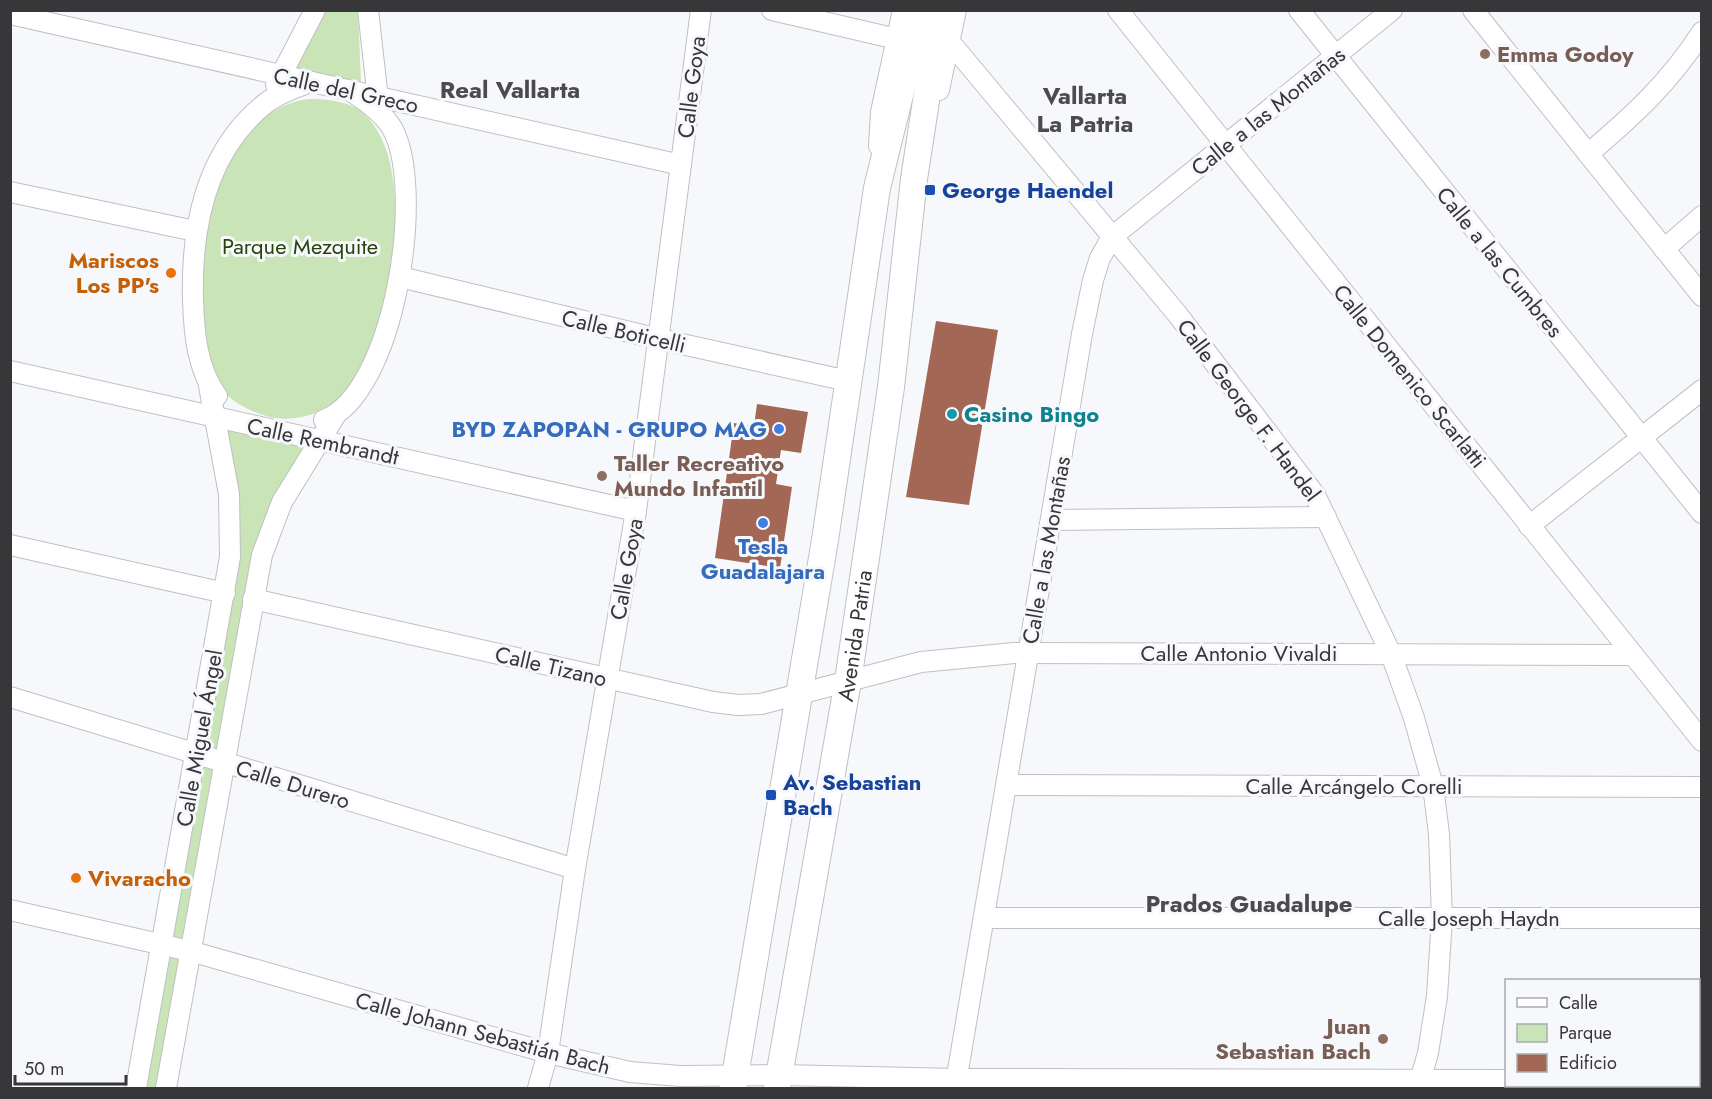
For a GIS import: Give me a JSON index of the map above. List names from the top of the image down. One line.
{"streets":{"main road":["Avenida Patria"],"street":["Calle Goya","Calle del Greco","Calle a las Montañas","Calle a las Cumbres","Calle Boticelli","Calle Domenico Scarlatti","Calle George F. Handel","Calle Rembrandt","Calle Antonio Vivaldi","Calle Tizano","Calle Miguel Ángel","Calle Durero","Calle Arcángelo Corelli","Calle Joseph Haydn","Calle Johann Sebastián Bach"]},"crossings":[["Calle Goya","Calle del Greco"],["Calle Goya","Calle Boticelli"],["Calle Goya","Calle Rembrandt"],["Calle Goya","Calle Tizano"],["Calle Goya","Calle Durero"],["Calle Goya","Calle Johann Sebastián Bach"],["Calle del Greco","Calle Miguel Ángel"],["Calle a las Montañas","Calle a las Cumbres"],["Calle a las Montañas","Calle Domenico Scarlatti"],["Calle a las Montañas","Calle George F. Handel"],["Calle a las Montañas","Calle Antonio Vivaldi"],["Calle a las Montañas","Calle Arcángelo Corelli"],["Calle a las Montañas","Calle Joseph Haydn"],["Calle a las Montañas","Calle Johann Sebastián Bach"],["Calle Boticelli","Avenida Patria"],["Calle Boticelli","Calle Miguel Ángel"],["Calle Domenico Scarlatti","Calle Antonio Vivaldi"],["Calle George F. Handel","Calle Antonio Vivaldi"],["Calle George F. Handel","Calle Arcángelo Corelli"],["Calle George F. Handel","Calle Joseph Haydn"],["Calle George F. Handel","Calle Johann Sebastián Bach"],["Calle Rembrandt","Calle Miguel Ángel"],["Avenida Patria","Calle Antonio Vivaldi"],["Avenida Patria","Calle Tizano"],["Avenida Patria","Calle Johann Sebastián Bach"],["Calle Antonio Vivaldi","Calle Tizano"],["Calle Tizano","Calle Miguel Ángel"],["Calle Miguel Ángel","Calle Durero"],["Calle Miguel Ángel","Calle Johann Sebastián Bach"]],"districts":["Real Vallarta","Vallarta La Patria","Prados Guadalupe"],"parks":["Parque Mezquite"],"places":{"other":["Emma Godoy","Mariscos Los PP's","Casino Bingo","BYD ZAPOPAN - GRUPO MAG","Taller Recreativo Mundo Infantil","Tesla Guadalajara","Vivaracho","Juan Sebastian Bach"],"transit":["George Haendel","Av. Sebastian Bach"]},"legend":["Calle","Parque","Edificio"],"scale_bar":"50 m"}
